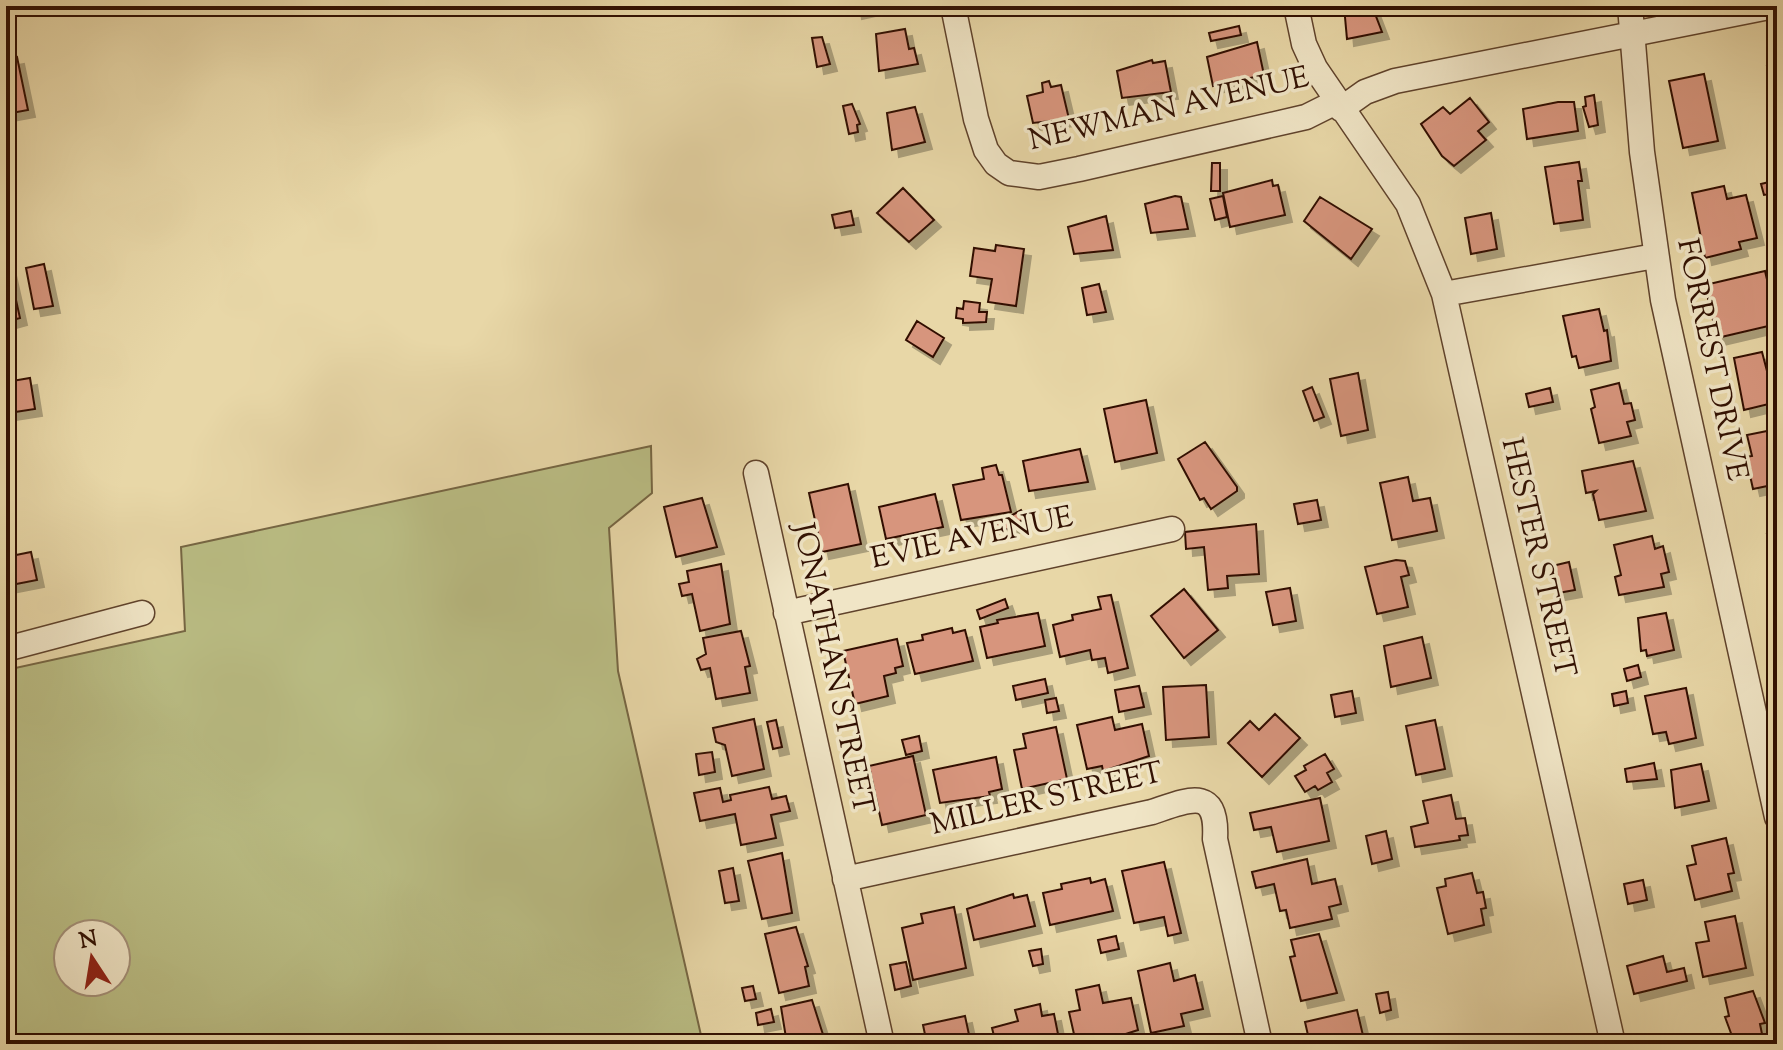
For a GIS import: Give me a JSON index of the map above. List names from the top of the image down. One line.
{"streets":{"street":["NEWMAN AVENUE","FORREST DRIVE","EVIE AVENUE","HESTER STREET","JONATHAN STREET","MILLER STREET"]},"crossings":[["NEWMAN AVENUE","FORREST DRIVE"],["NEWMAN AVENUE","HESTER STREET"],["EVIE AVENUE","JONATHAN STREET"],["JONATHAN STREET","MILLER STREET"]],"north":"top"}
